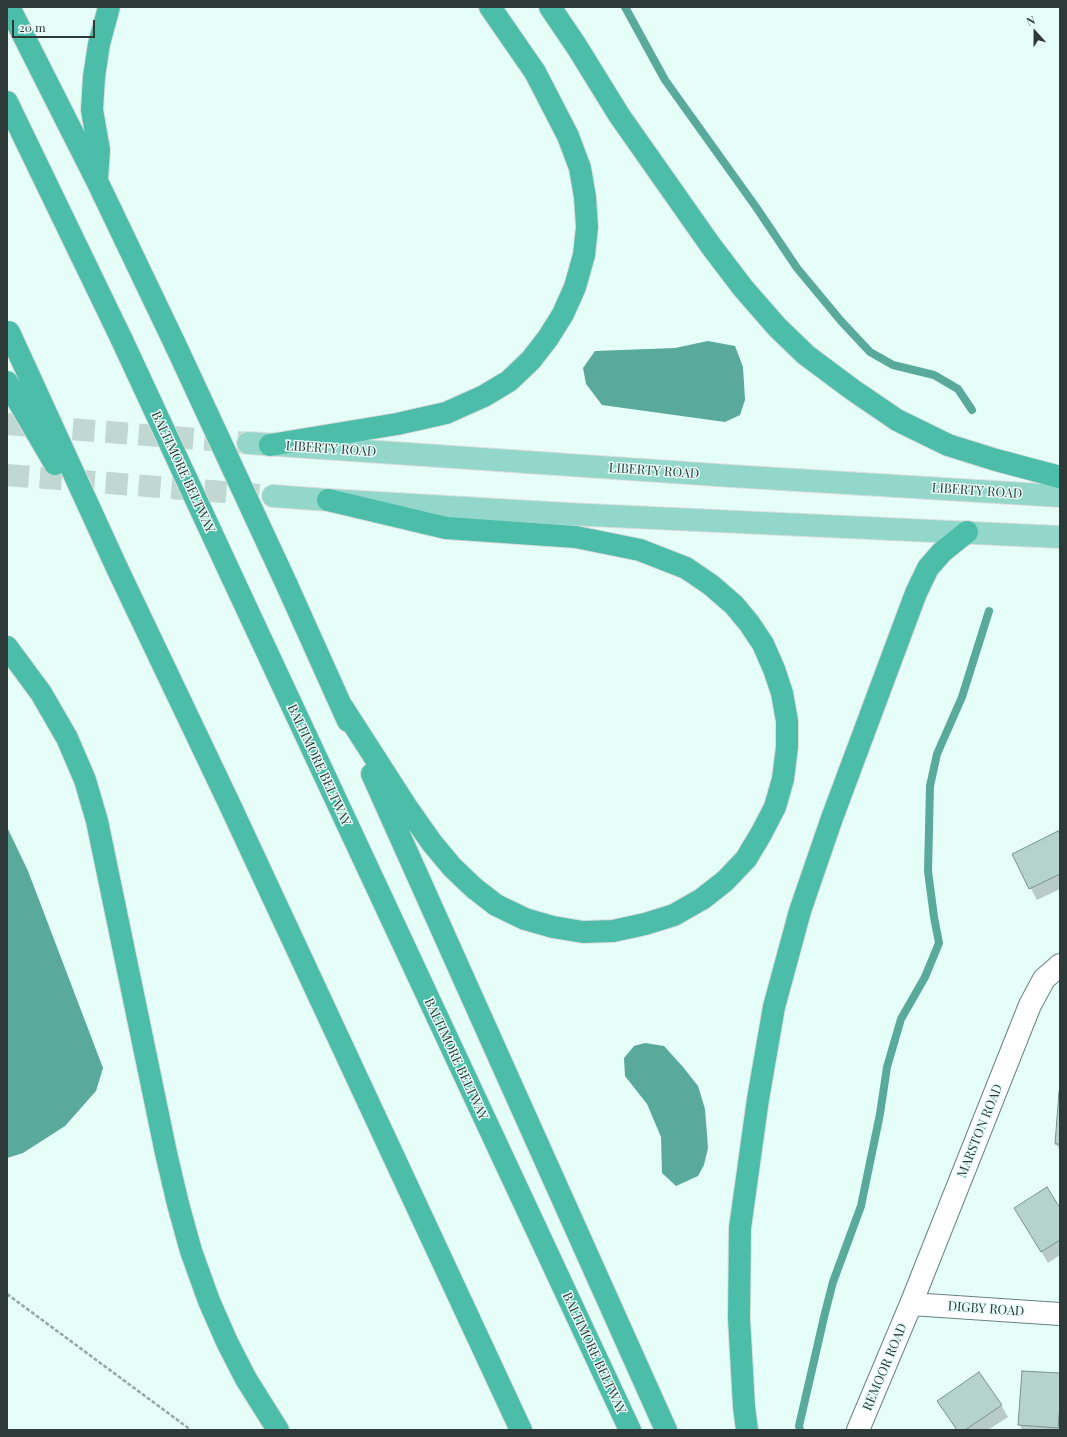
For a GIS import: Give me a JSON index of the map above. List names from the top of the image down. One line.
{"streets":{"highway":["BALTIMORE BELTWAY"],"main road":["LIBERTY ROAD"],"street":["MARSTON ROAD","DIGBY ROAD","REMOOR ROAD"]},"crossings":[["MARSTON ROAD","DIGBY ROAD"],["MARSTON ROAD","REMOOR ROAD"],["DIGBY ROAD","REMOOR ROAD"]],"scale_bar":"20 m","north":"top"}
